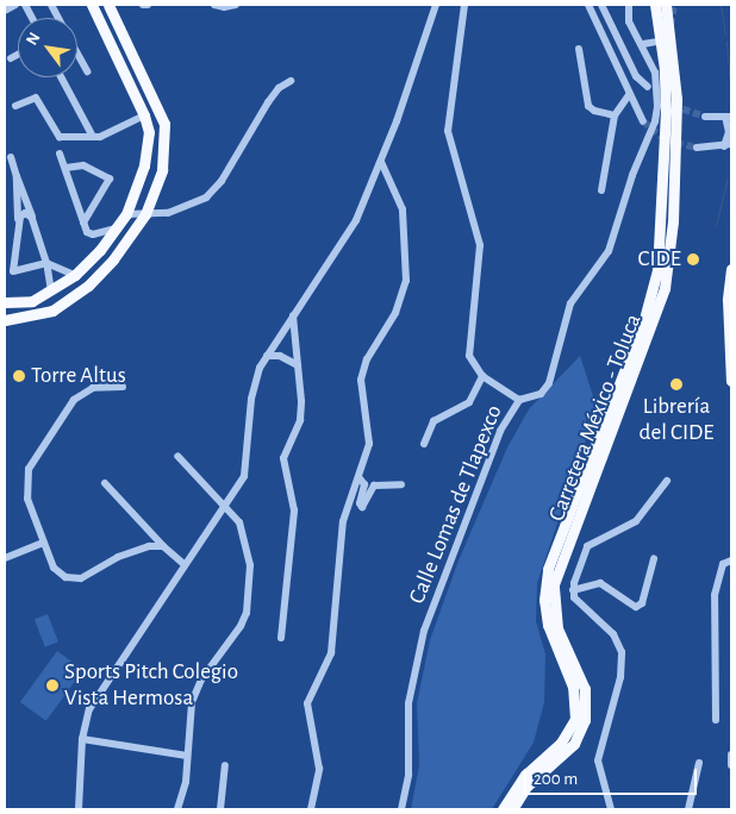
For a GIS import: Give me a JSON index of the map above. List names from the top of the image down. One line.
{"streets":{"main road":["Carretera México - Toluca"],"street":["Calle Lomas de Tlapexco"]},"places":["CIDE","Torre Altus","Librería del CIDE","Sports Pitch Colegio Vista Hermosa"],"scale_bar":"200 m","north":"top left"}
